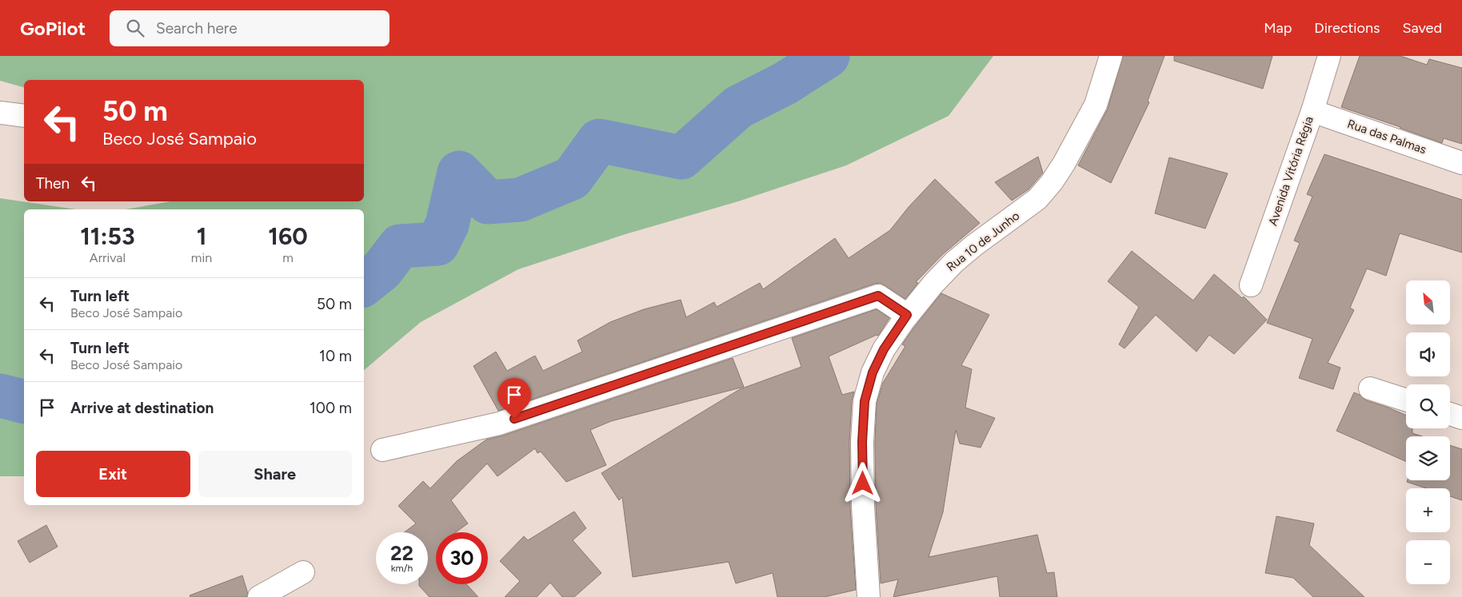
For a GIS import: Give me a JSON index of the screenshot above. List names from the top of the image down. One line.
{"streets":{"street":["Rua das Palmas","Avenida Vitória Régia","Rua 10 de Junho"]},"crossings":[["Rua das Palmas","Avenida Vitória Régia"]],"north":"top left","page":{"header":"GoPilot","search":"Search here","nav":["Map","Directions","Saved"],"turn":["50 m","Beco José Sampaio"],"then":"Then","eta":["11:53","Arrival","1","min","160","m"],"list":[{"name":"Turn left","note":"Beco José Sampaio","value":"50 m"},{"name":"Turn left","note":"Beco José Sampaio","value":"10 m"},{"name":"Arrive at destination","value":"100 m"}],"map_buttons":["+","−"],"buttons":["Exit","Share"],"speed":"22 km/h","limit":"30"}}
